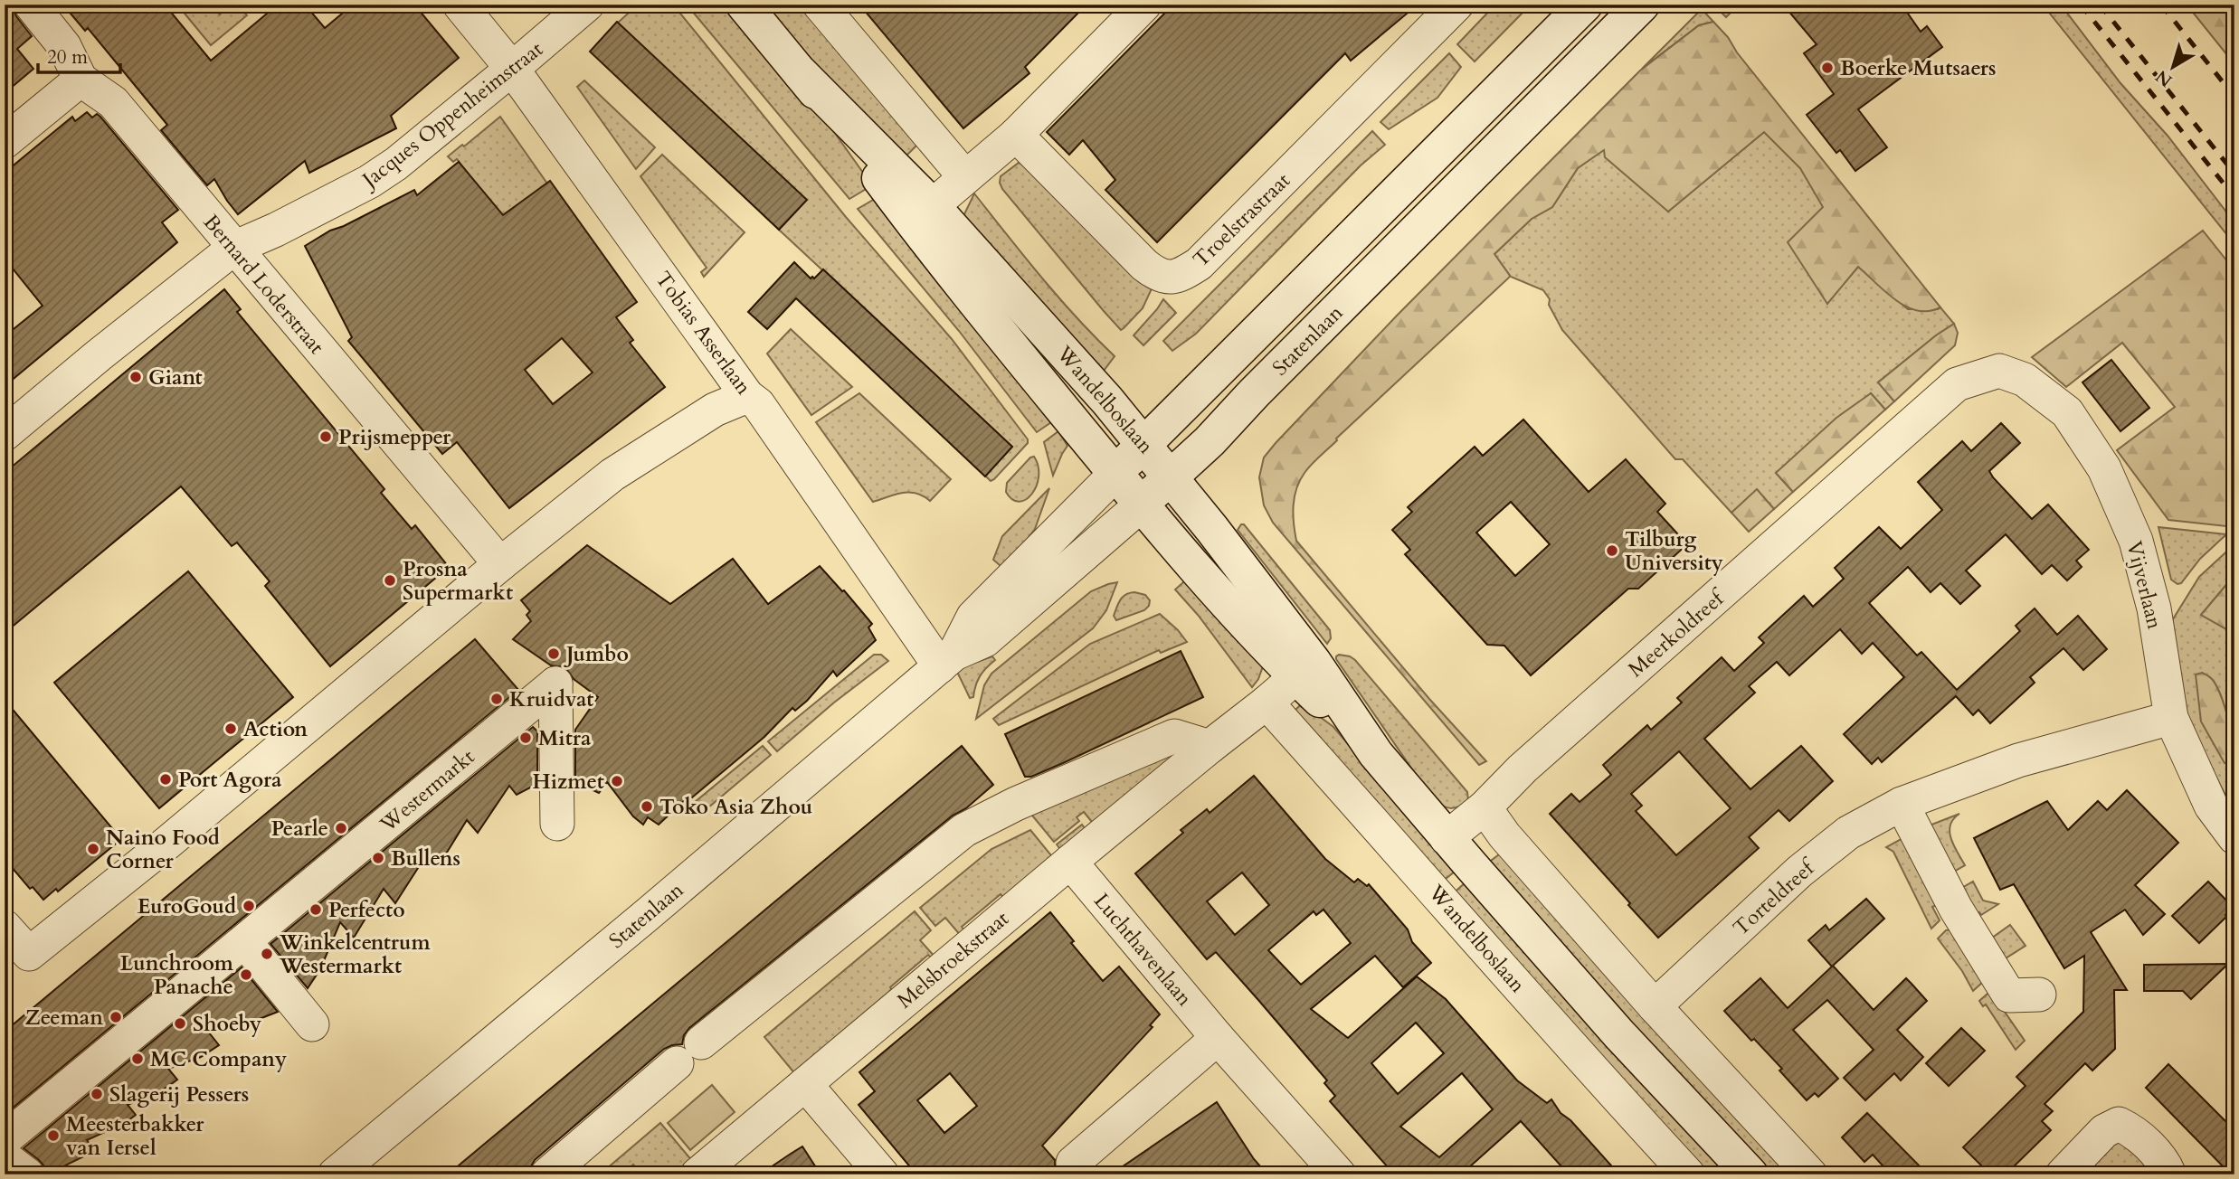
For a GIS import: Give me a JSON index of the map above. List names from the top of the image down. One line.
{"streets":{"street":["Jacques Oppenheimstraat","Troelstrastraat","Bernard Loderstraat","Tobias Asserlaan","Statenlaan","Wandelboslaan","Vijverlaan","Meerkoldreef","Westermarkt","Torteldreef","Luchthavenlaan","Melsbroekstraat"]},"crossings":[["Jacques Oppenheimstraat","Bernard Loderstraat"],["Jacques Oppenheimstraat","Tobias Asserlaan"],["Tobias Asserlaan","Statenlaan"],["Statenlaan","Wandelboslaan"],["Wandelboslaan","Meerkoldreef"],["Wandelboslaan","Melsbroekstraat"],["Vijverlaan","Meerkoldreef"],["Vijverlaan","Torteldreef"],["Luchthavenlaan","Melsbroekstraat"]],"places":["Boerke Mutsaers","Giant","Prijsmepper","Tilburg University","Prosna Supermarkt","Jumbo","Kruidvat","Action","Mitra","Port Agora","Hizmet","Toko Asia Zhou","Pearle","Naino Food Corner","Bullens","EuroGoud","Perfecto","Winkelcentrum Westermarkt","Lunchroom Panache","Zeeman","Shoeby","MC Company","Slagerij Pessers","Meesterbakker van Iersel"],"scale_bar":"20 m","north":"bottom left"}
